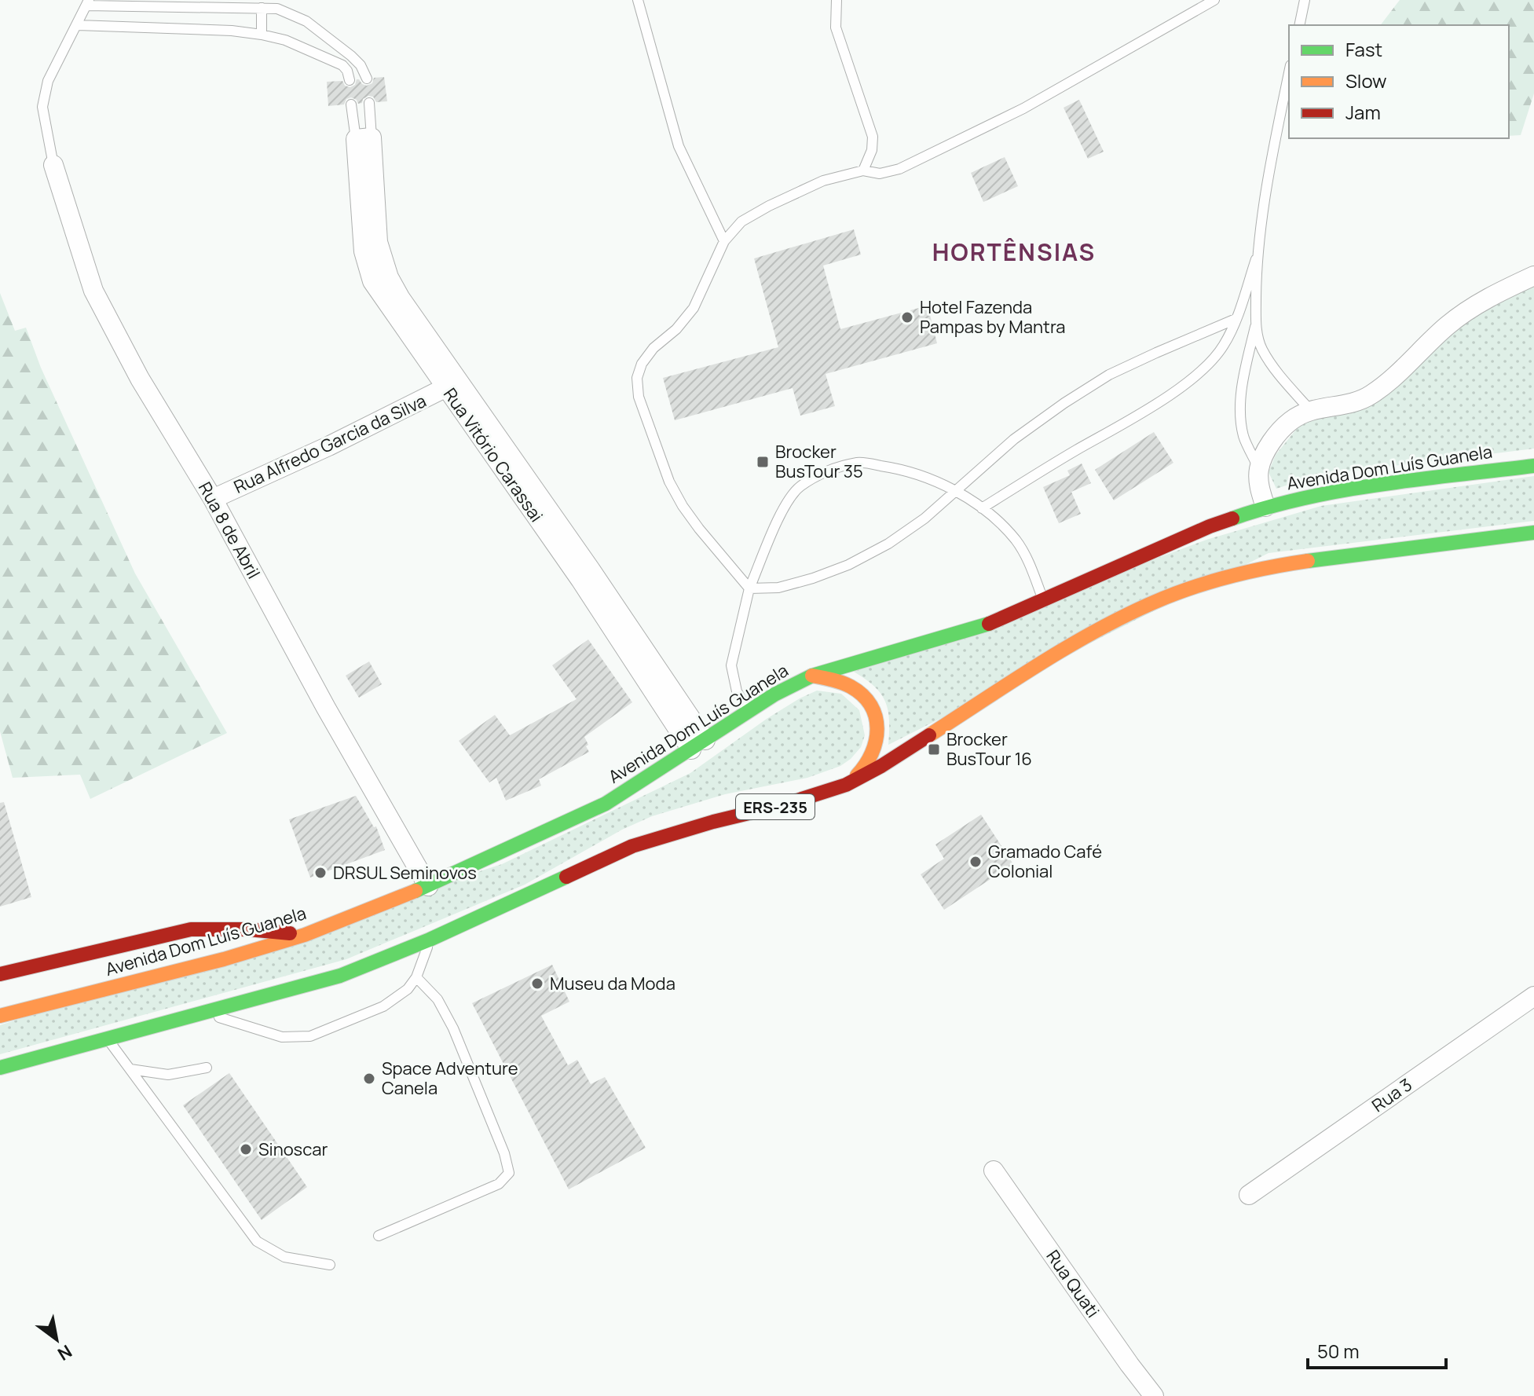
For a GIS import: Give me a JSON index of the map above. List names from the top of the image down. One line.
{"streets":{"main road":["Avenida Dom Luís Guanela","ERS-235"],"street":["Rua Alfredo Garcia da Silva","Rua Vitório Carassai","Rua 8 de Abril","Rua 3","Rua Quati"]},"crossings":[["Rua Alfredo Garcia da Silva","Rua Vitório Carassai"],["Rua Alfredo Garcia da Silva","Rua 8 de Abril"],["Rua Vitório Carassai","Avenida Dom Luís Guanela"],["Avenida Dom Luís Guanela","Rua 8 de Abril"]],"districts":["HORTÊNSIAS"],"places":{"other":["Hotel Fazenda Pampas by Mantra","Gramado Café Colonial","DRSUL Seminovos","Museu da Moda","Space Adventure Canela","Sinoscar"],"transit":["Brocker BusTour 35","Brocker BusTour 16"]},"legend":["Fast","Slow","Jam"],"scale_bar":"50 m","north":"bottom right"}
